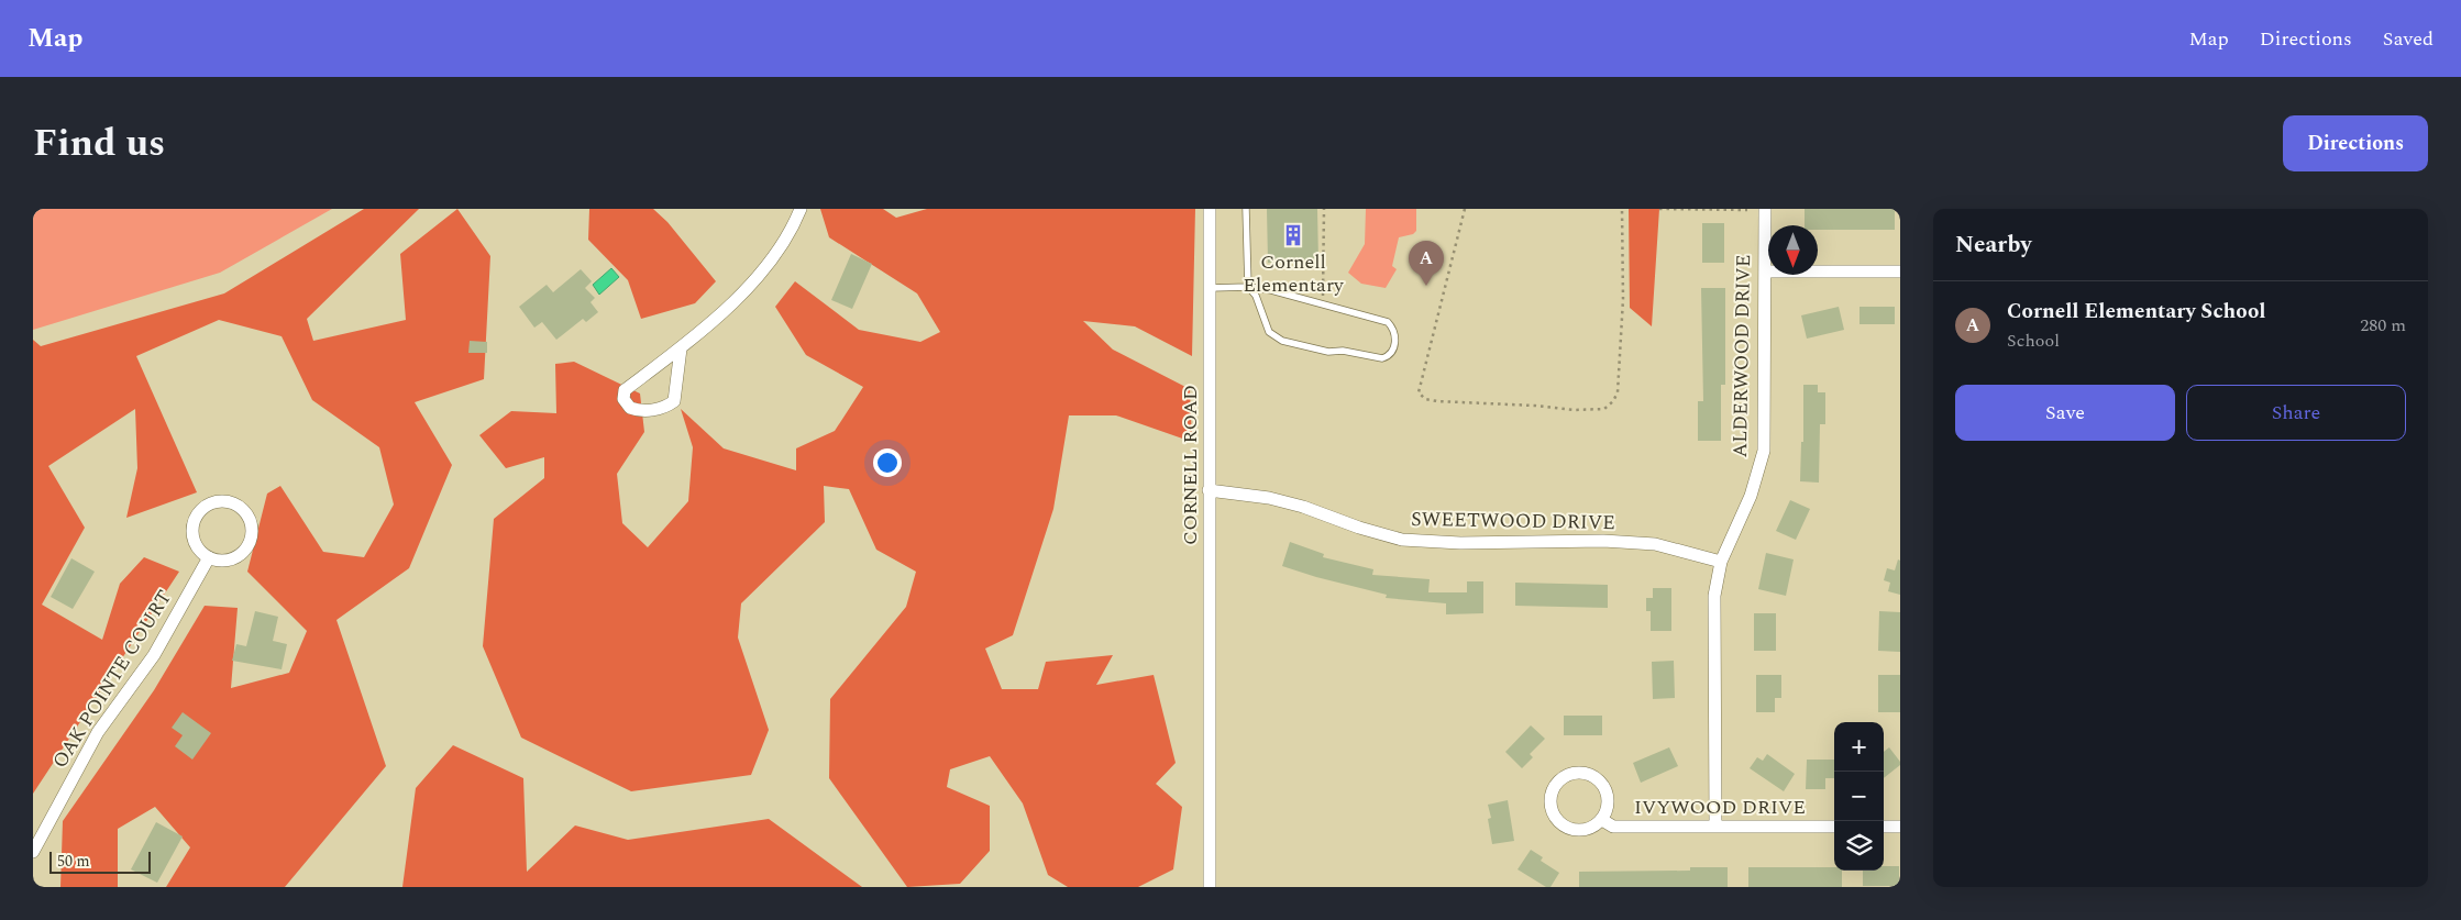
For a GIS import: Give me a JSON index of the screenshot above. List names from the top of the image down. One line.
{"streets":{"street":["ALDERWOOD DRIVE","CORNELL ROAD","SWEETWOOD DRIVE","OAK POINTE COURT","IVYWOOD DRIVE"]},"crossings":[["ALDERWOOD DRIVE","SWEETWOOD DRIVE"],["ALDERWOOD DRIVE","IVYWOOD DRIVE"],["CORNELL ROAD","SWEETWOOD DRIVE"]],"places":{"building":["Cornell Elementary"]},"scale_bar":"50 m","north":"bottom","page":{"header":"Map","nav":["Map","Directions","Saved"],"title":"Find us","buttons":["Directions",["Save","Share"]],"heading":"Nearby","pins":"A","list":[{"mark":"A","name":"Cornell Elementary School","note":"School","value":"280 m"}],"map_buttons":["+","−"],"scale":"50 m"}}
